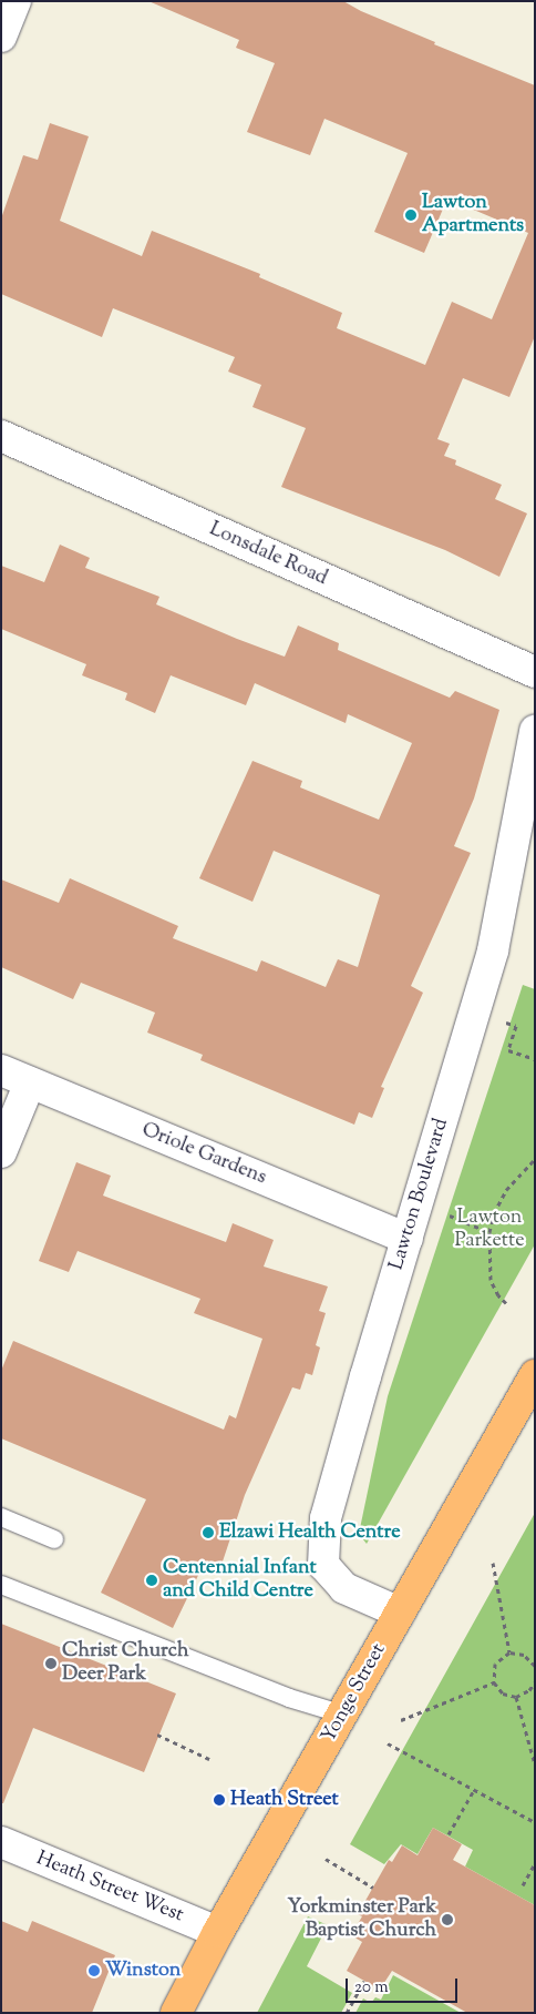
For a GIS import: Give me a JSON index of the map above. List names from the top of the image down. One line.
{"streets":{"main road":["Yonge Street"],"street":["Lonsdale Road","Oriole Gardens","Lawton Boulevard","Heath Street West"]},"crossings":[["Oriole Gardens","Lawton Boulevard"],["Lawton Boulevard","Yonge Street"],["Yonge Street","Heath Street West"]],"parks":["Lawton Parkette"],"places":["Lawton Apartments","Elzawi Health Centre","Centennial Infant and Child Centre","Christ Church Deer Park","Heath Street","Yorkminster Park Baptist Church","Winston"],"scale_bar":"20 m"}
